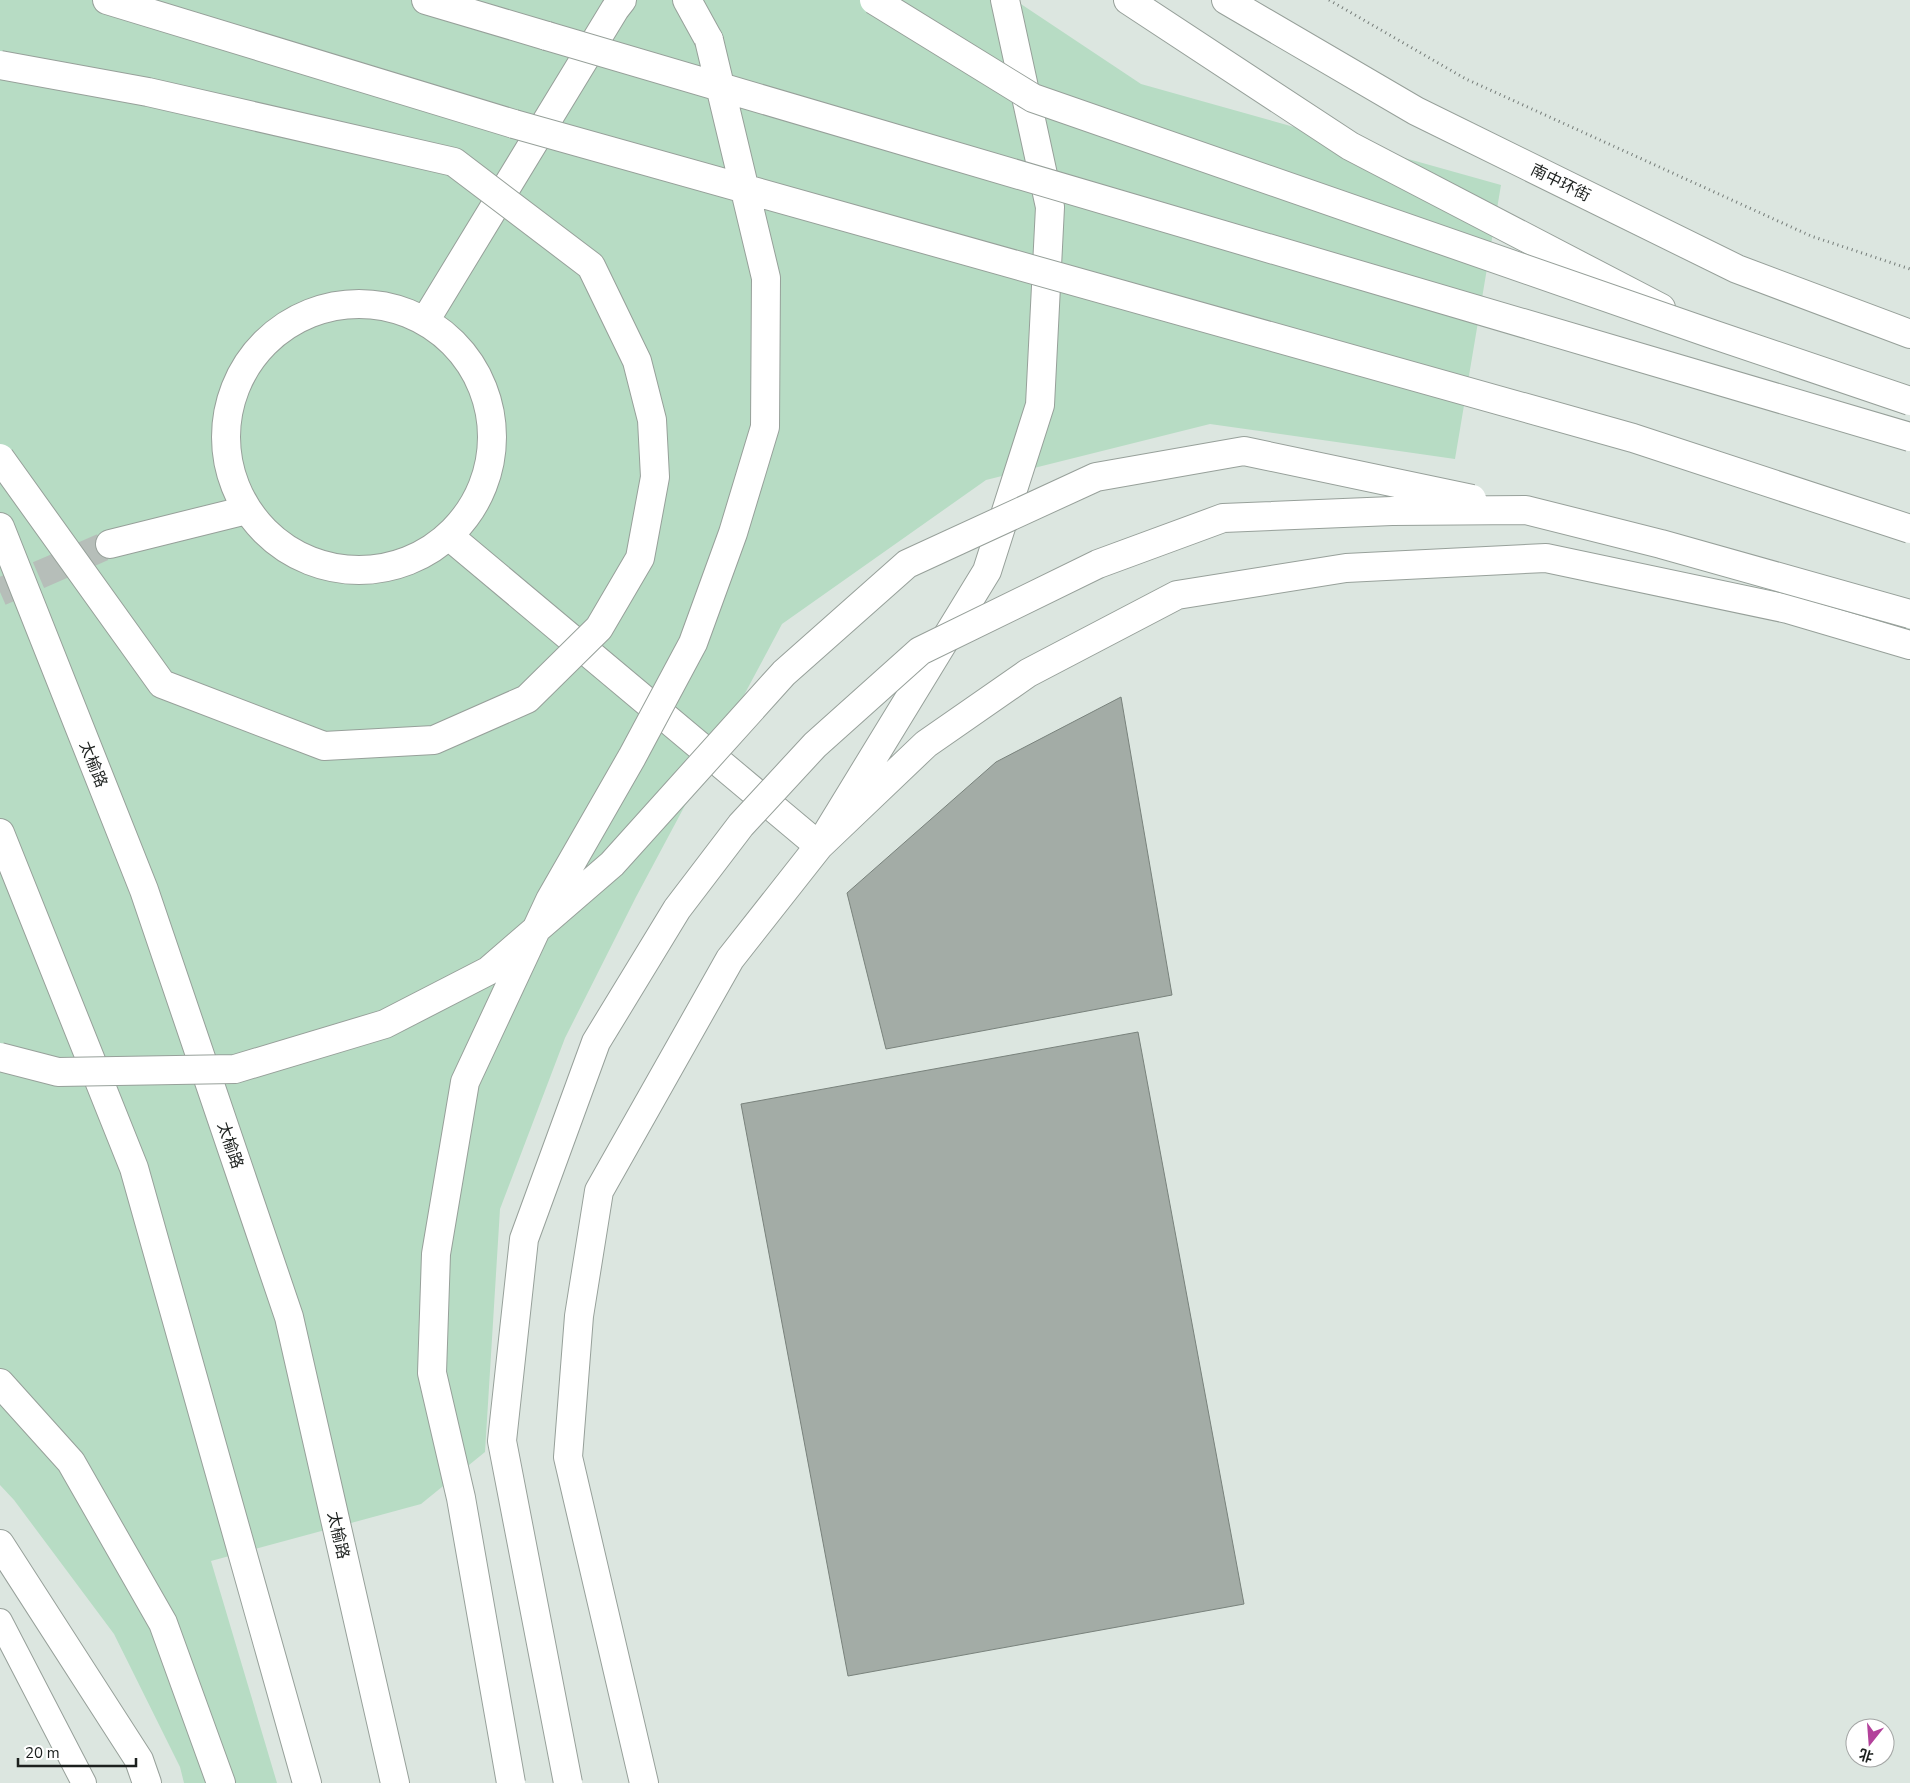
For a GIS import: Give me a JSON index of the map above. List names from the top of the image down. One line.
{"streets":{"main road":["南中环街","太榆路"]},"scale_bar":"20 m","north":"bottom"}
